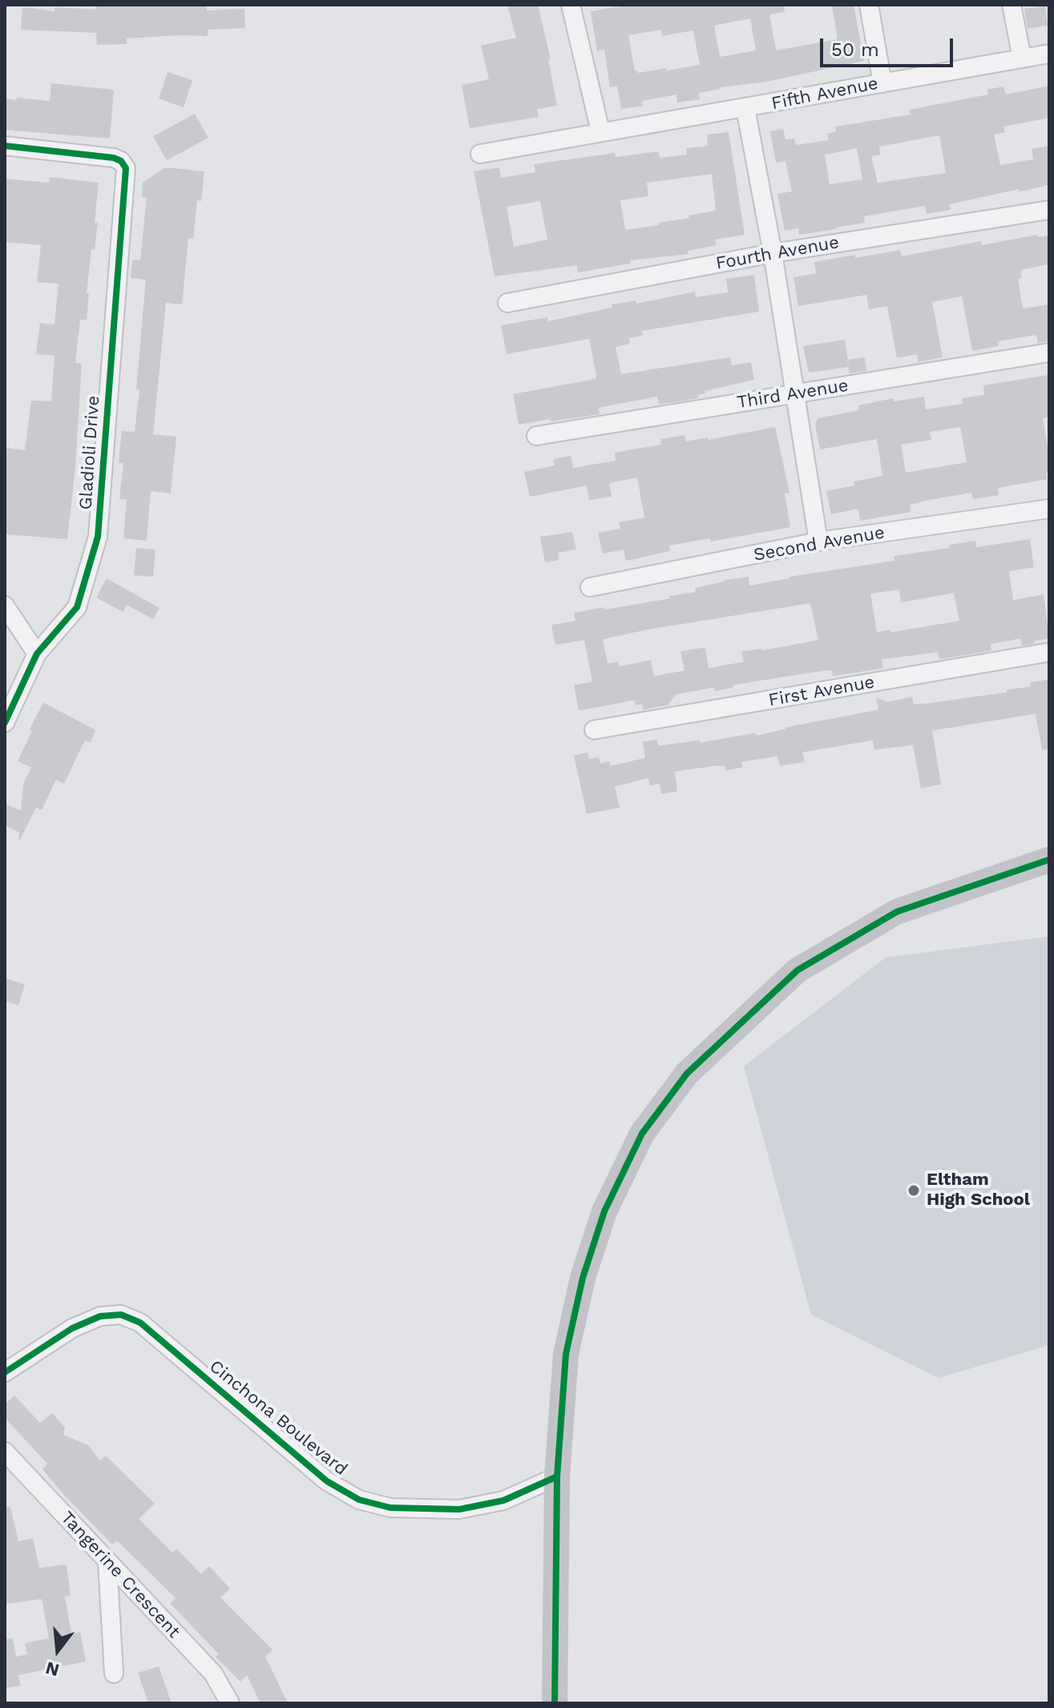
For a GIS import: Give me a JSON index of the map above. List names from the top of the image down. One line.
{"streets":{"street":["Fifth Avenue","Fourth Avenue","Third Avenue","Gladioli Drive","Second Avenue","First Avenue","Cinchona Boulevard","Tangerine Crescent"]},"places":["Eltham High School"],"scale_bar":"50 m","north":"bottom"}
